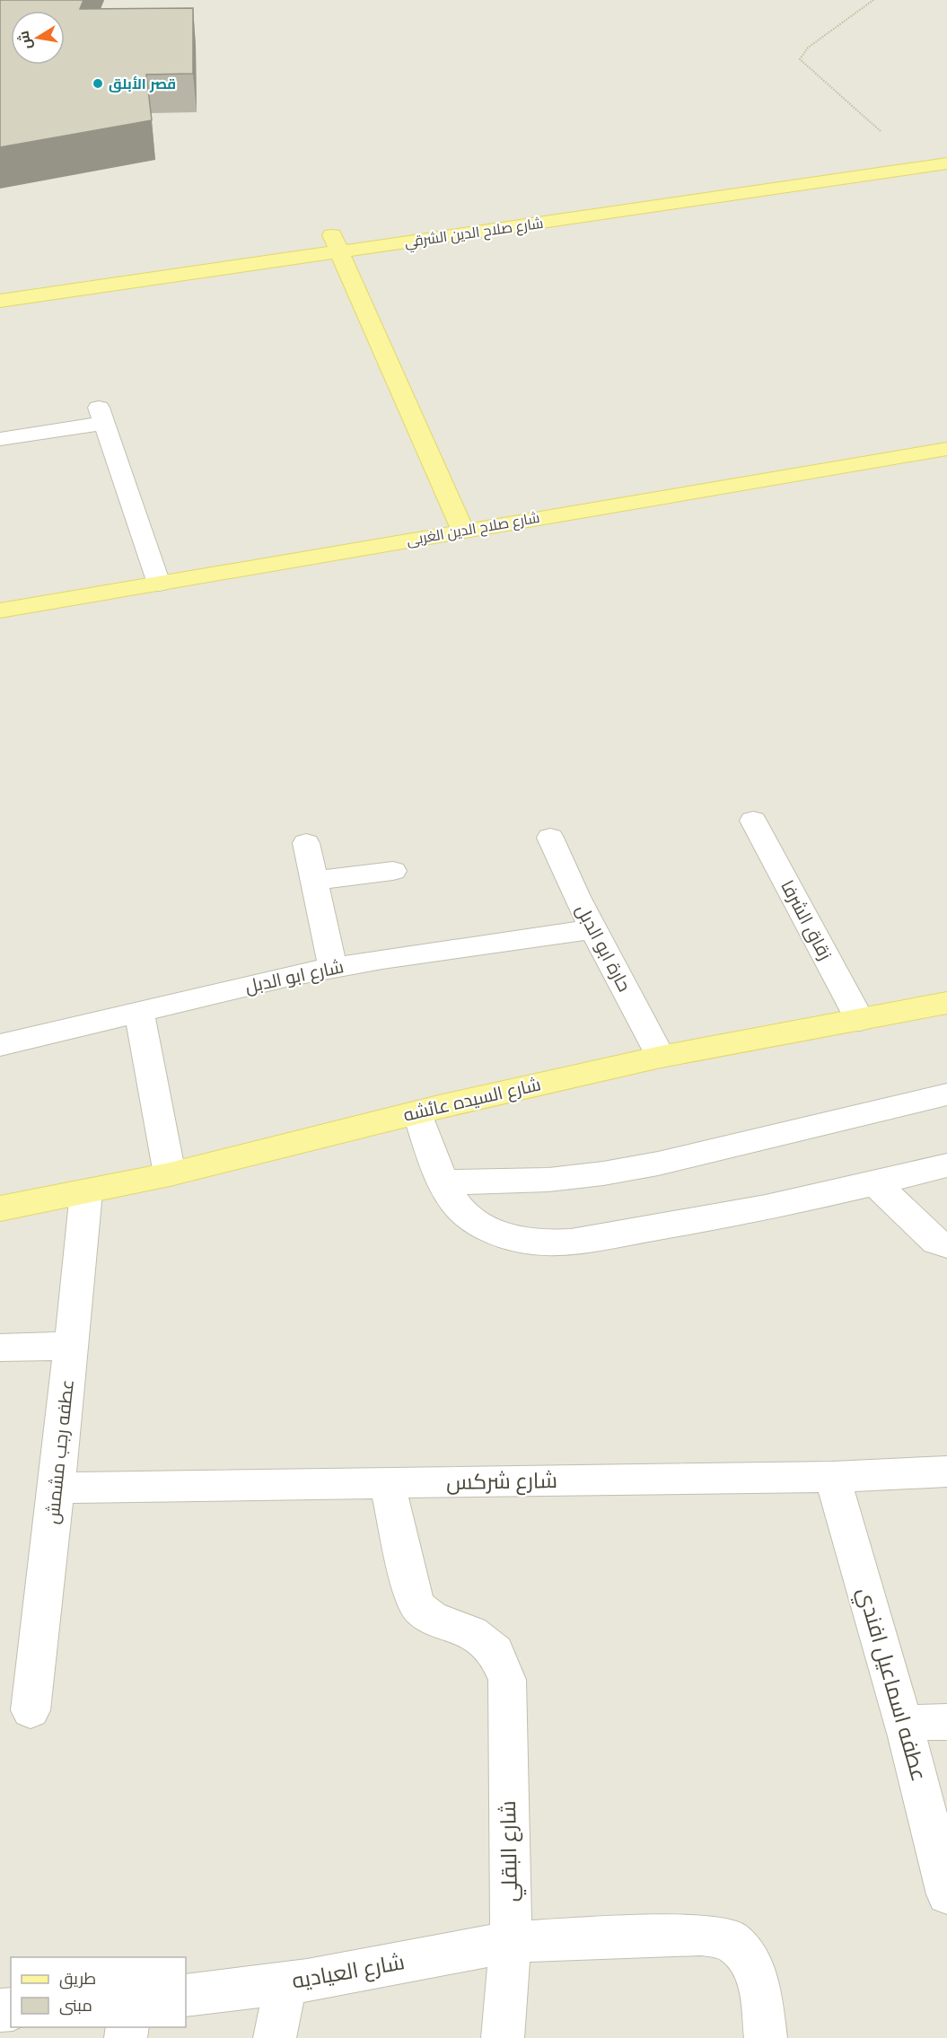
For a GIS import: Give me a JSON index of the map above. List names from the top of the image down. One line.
{"streets":{"main road":["شارع صلاح الدين الشرقي","شارع صلاح الدين الغربى","شارع السيده عائشه"],"street":["زقاق الشرفا","حارة ابو الدبل","شارع ابو الدبل","عطفه رجب مشمش","شارع شركس","عطفه اسماعيل افندي","شارع البقلي","شارع العياديه"]},"crossings":[["زقاق الشرفا","شارع السيده عائشه"],["حارة ابو الدبل","شارع ابو الدبل"],["حارة ابو الدبل","شارع السيده عائشه"],["شارع السيده عائشه","عطفه رجب مشمش"],["عطفه رجب مشمش","شارع شركس"],["شارع شركس","عطفه اسماعيل افندي"],["شارع شركس","شارع البقلي"],["شارع البقلي","شارع العياديه"]],"places":["قصر الأبلق"],"legend":["طريق","مبنى"],"north":"left"}
